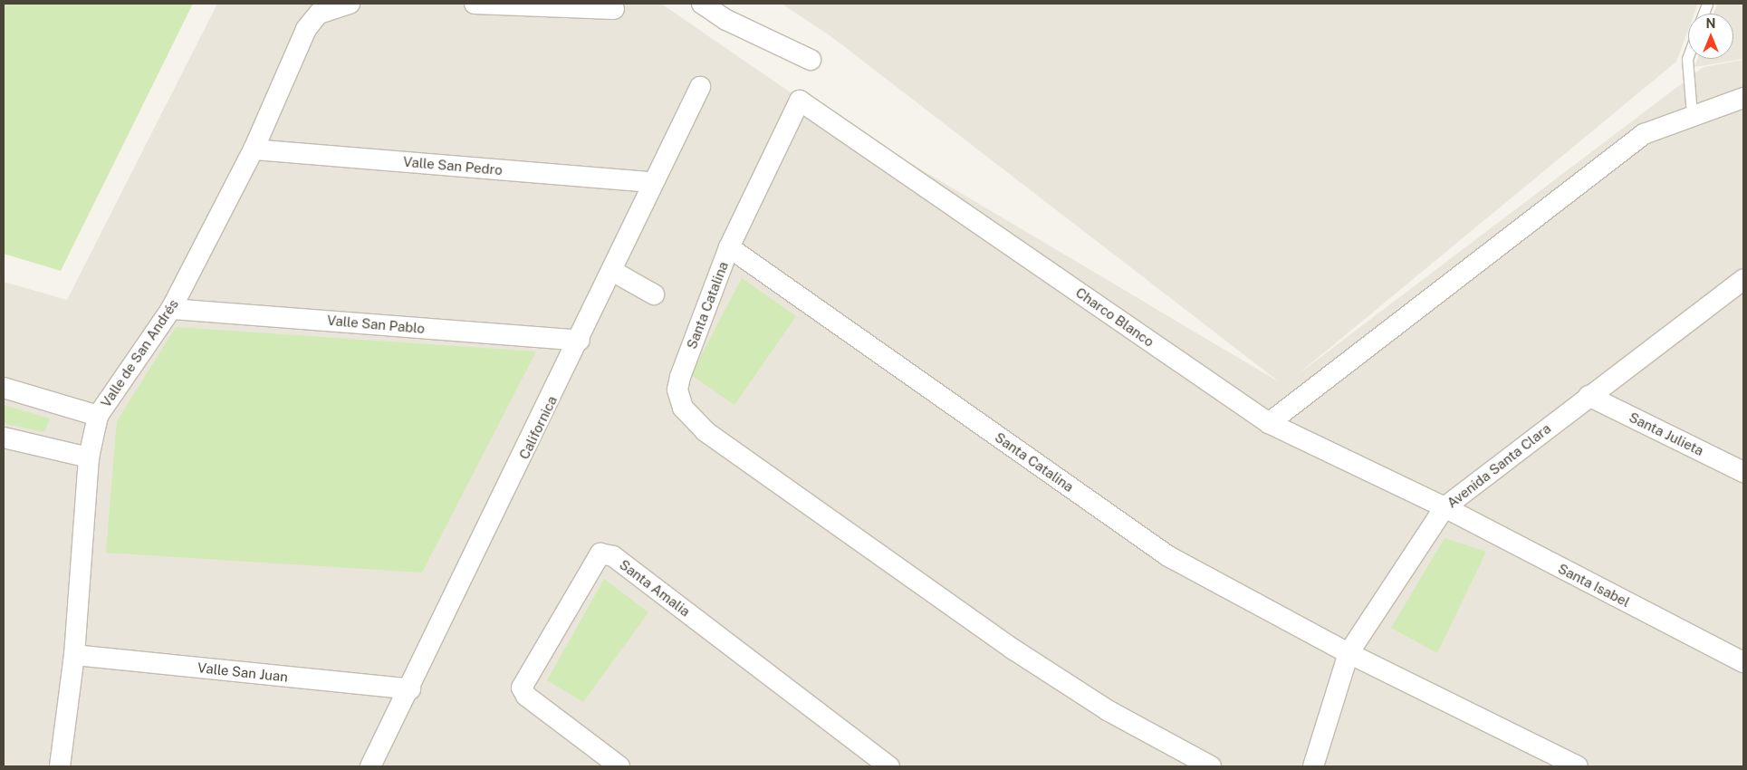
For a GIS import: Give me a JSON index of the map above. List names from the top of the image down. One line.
{"streets":{"street":["Valle San Pedro","Santa Catalina","Charco Blanco","Valle San Pablo","Valle de San Andrés","Californica","Santa Julieta","Avenida Santa Clara","Santa Isabel","Santa Amalia","Valle San Juan"]},"crossings":[["Valle San Pedro","Valle de San Andrés"],["Valle San Pedro","Californica"],["Santa Catalina","Charco Blanco"],["Santa Catalina","Avenida Santa Clara"],["Charco Blanco","Avenida Santa Clara"],["Charco Blanco","Santa Isabel"],["Valle San Pablo","Valle de San Andrés"],["Valle San Pablo","Californica"],["Valle de San Andrés","Valle San Juan"],["Californica","Valle San Juan"],["Santa Julieta","Avenida Santa Clara"],["Avenida Santa Clara","Santa Isabel"]],"north":"top"}
